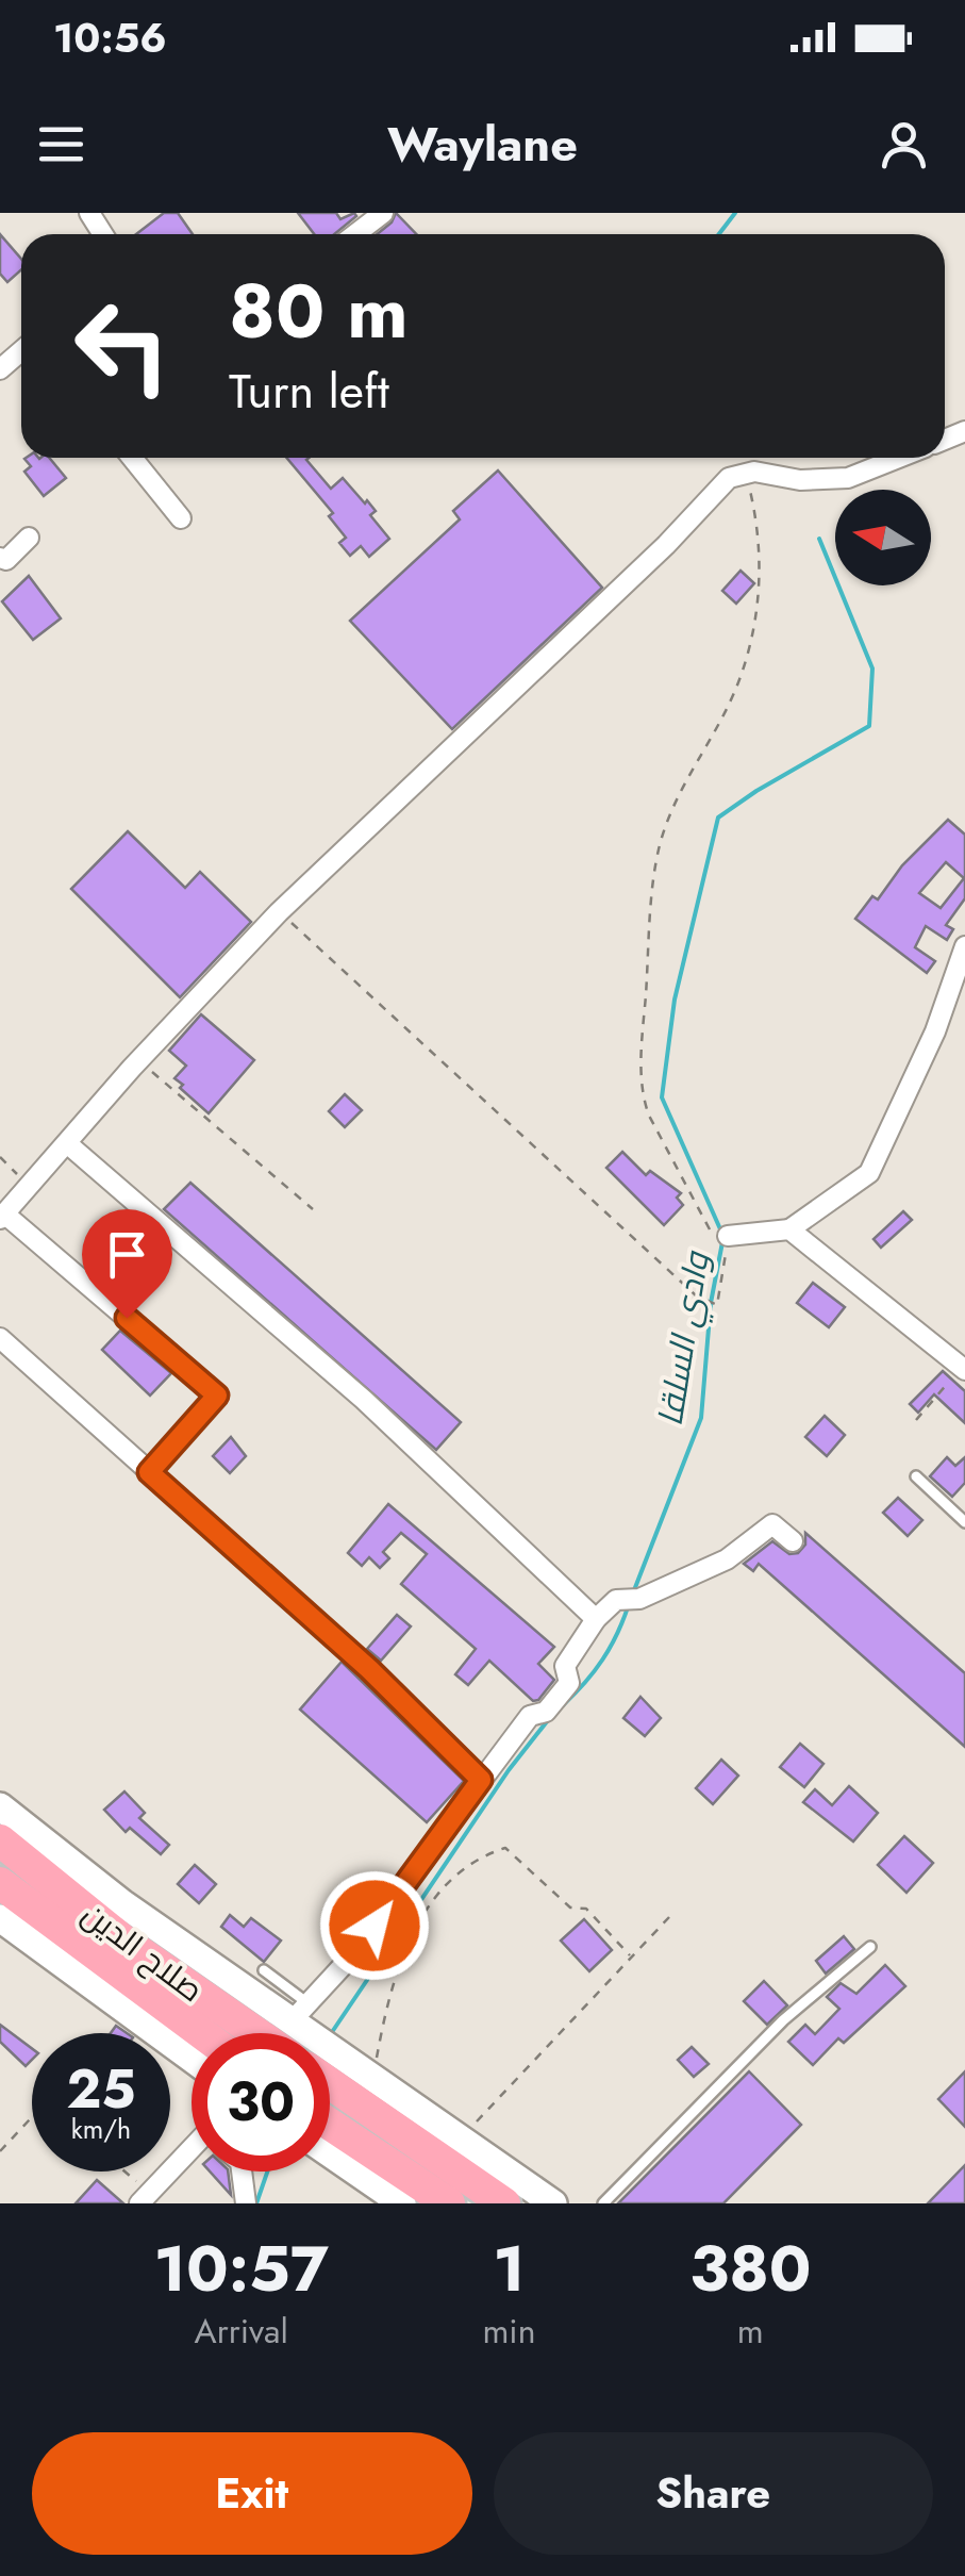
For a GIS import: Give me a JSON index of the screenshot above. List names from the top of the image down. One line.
{"streets":{"highway":["صلاح الدين"]},"water":["وادي السلقا"],"north":"left","page":{"status":"10:56","header":"Waylane","turn":["80 m","Turn left"],"speed":"25 km/h","limit":"30","eta":["10:57","Arrival","1","min","380","m"],"buttons":["Exit","Share"]}}
